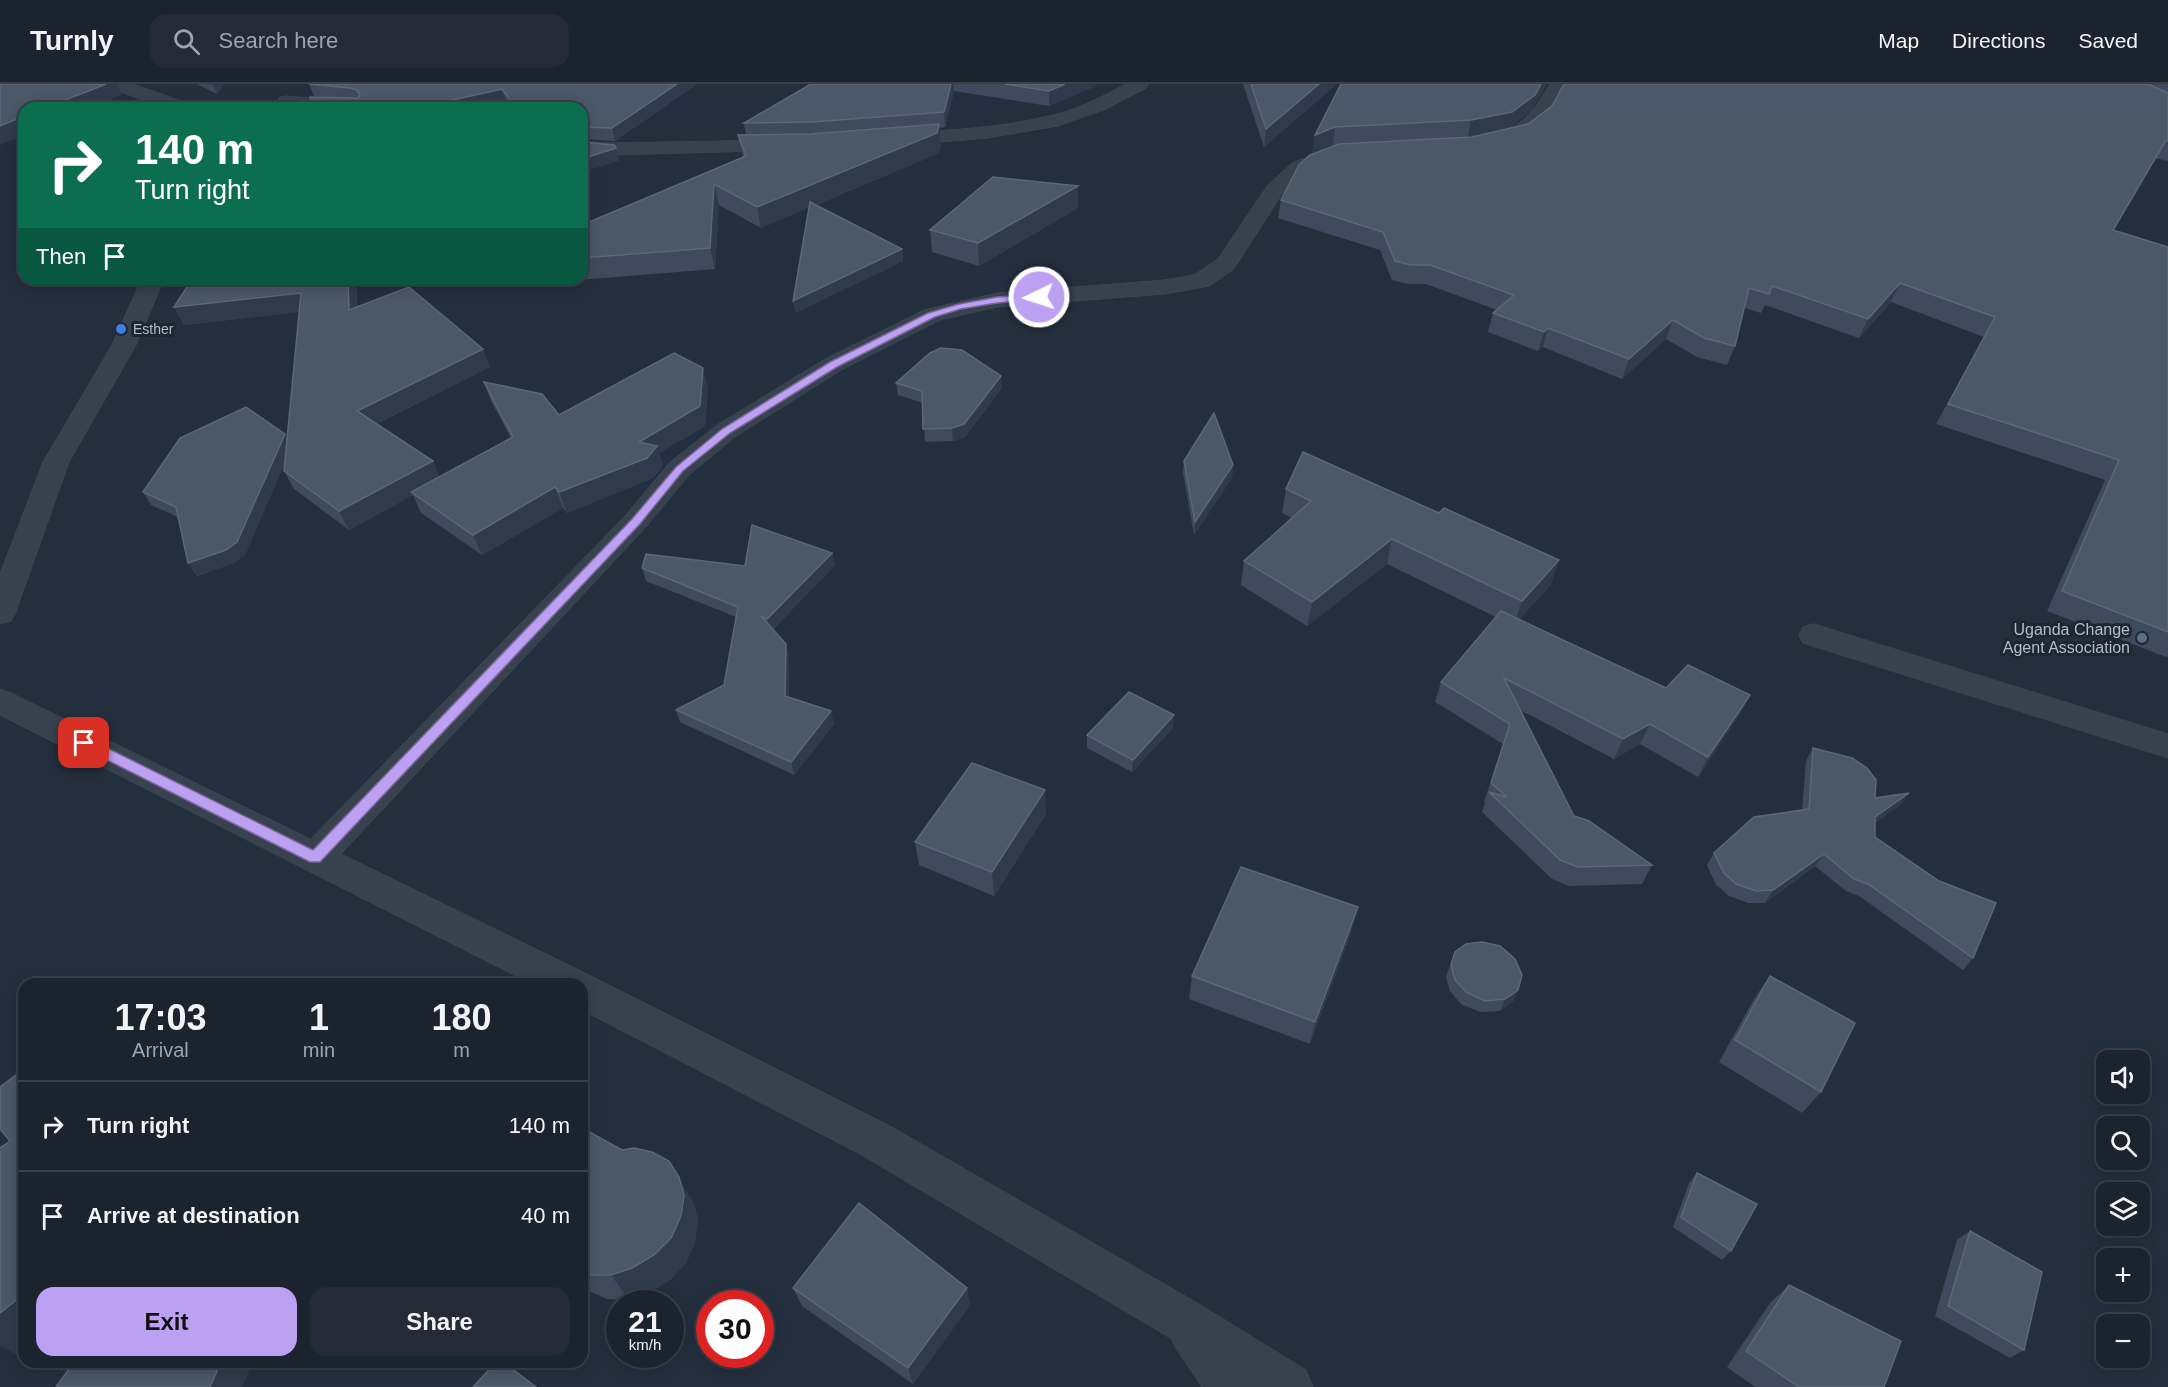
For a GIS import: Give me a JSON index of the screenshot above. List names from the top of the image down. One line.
{"places":["Esther","Uganda Change Agent Association"],"page":{"header":"Turnly","search":"Search here","nav":["Map","Directions","Saved"],"turn":["140 m","Turn right"],"then":"Then","eta":["17:03","Arrival","1","min","180","m"],"map_buttons":["+","−"],"list":[{"name":"Turn right","value":"140 m"},{"name":"Arrive at destination","value":"40 m"}],"buttons":["Exit","Share"],"speed":"21 km/h","limit":"30"}}
